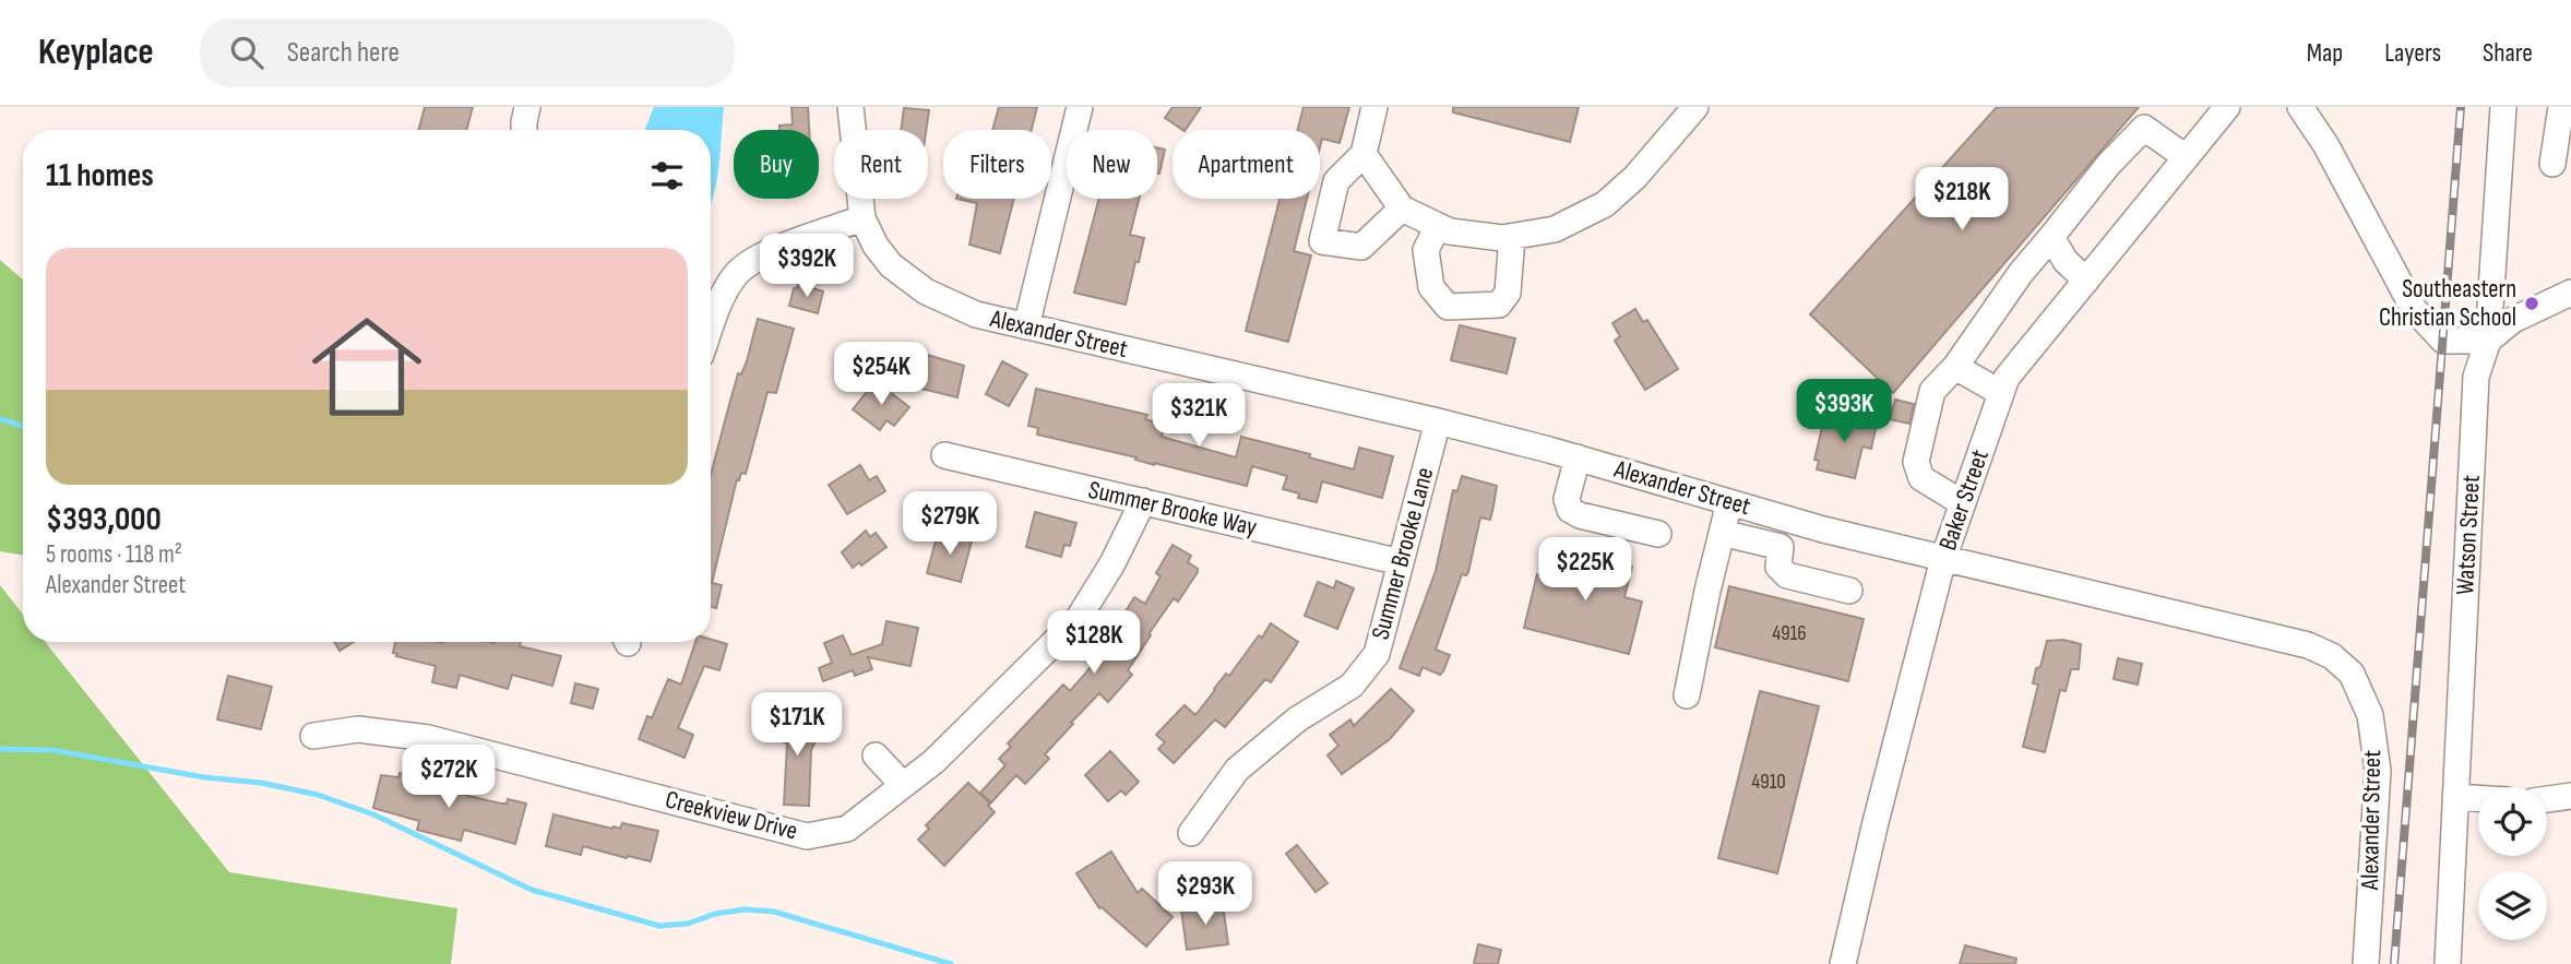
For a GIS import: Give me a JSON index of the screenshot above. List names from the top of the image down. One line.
{"streets":{"street":["Alexander Street","Baker Street","Summer Brooke Way","Watson Street","Summer Brooke Lane","Creekview Drive"]},"crossings":[["Alexander Street","Baker Street"],["Alexander Street","Summer Brooke Lane"],["Summer Brooke Way","Summer Brooke Lane"],["Summer Brooke Way","Creekview Drive"]],"places":["Southeastern Christian School"],"house_numbers":["4916","4910"],"page":{"header":"Keyplace","search":"Search here","nav":["Map","Layers","Share"],"chip":["Buy","Rent","Filters","New","Apartment"],"heading":"11 homes","price":["$218K","$392K","$254K","$393K","$321K","$279K","$225K","$128K","$171K","$272K","$293K"],"list":[{"name":"$393,000","note":"5 rooms · 118 m² · Alexander Street"}]}}
